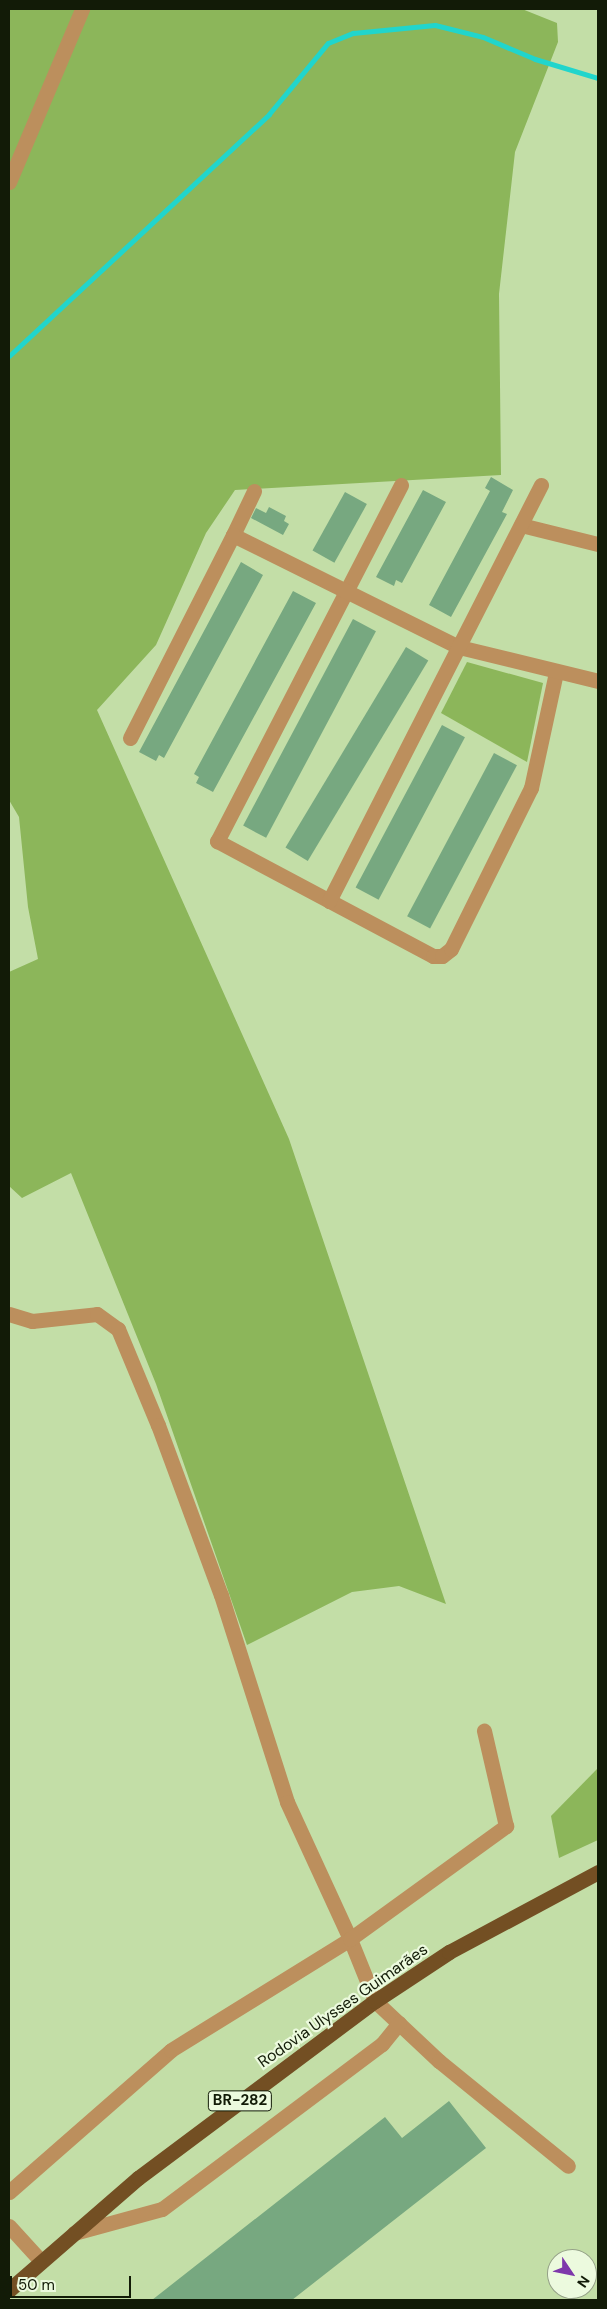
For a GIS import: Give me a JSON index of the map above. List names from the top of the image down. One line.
{"streets":{"highway":["Rodovia Ulysses Guimarães","BR-282"]},"scale_bar":"50 m","north":"bottom right"}
